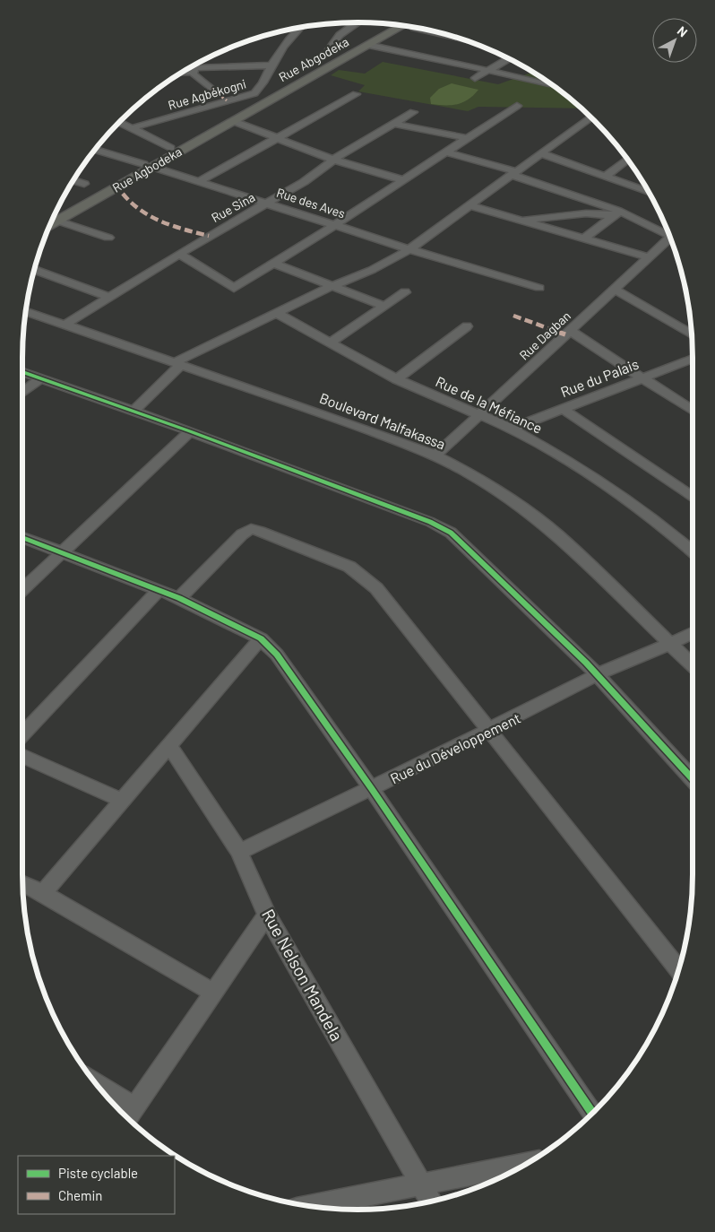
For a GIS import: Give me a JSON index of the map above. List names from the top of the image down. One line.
{"streets":{"main road":["Rue Abgodeka","Rue Agbodeka"],"street":["Rue Agbékogni","Rue des Aves","Rue Sina","Rue Dagban","Rue du Palais","Rue de la Méfiance","Boulevard Malfakassa","Rue du Développement","Rue Nelson Mandela"]},"crossings":[["Rue Abgodeka","Rue Agbodeka"],["Rue Agbodeka","Rue des Aves"],["Rue des Aves","Rue Sina"],["Rue Sina","Boulevard Malfakassa"],["Rue Dagban","Rue de la Méfiance"],["Rue Dagban","Boulevard Malfakassa"],["Rue du Palais","Rue de la Méfiance"],["Boulevard Malfakassa","Rue du Développement"],["Rue du Développement","Rue Nelson Mandela"]],"legend":["Piste cyclable","Chemin"],"north":"top right"}
